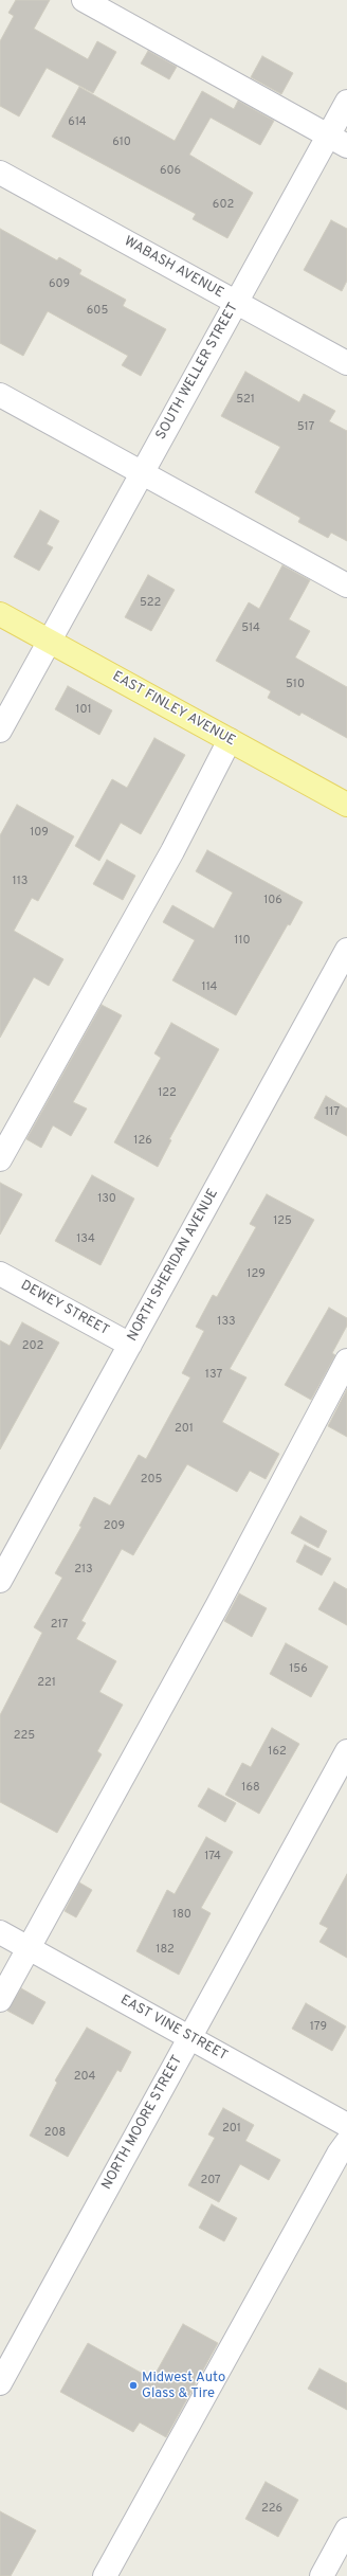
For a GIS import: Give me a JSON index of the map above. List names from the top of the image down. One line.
{"streets":{"main road":["EAST FINLEY AVENUE"],"street":["WABASH AVENUE","SOUTH WELLER STREET","NORTH SHERIDAN AVENUE","DEWEY STREET","EAST VINE STREET","NORTH MOORE STREET"]},"crossings":[["WABASH AVENUE","SOUTH WELLER STREET"],["SOUTH WELLER STREET","EAST FINLEY AVENUE"],["NORTH SHERIDAN AVENUE","DEWEY STREET"],["EAST VINE STREET","NORTH MOORE STREET"]],"places":["Midwest Auto Glass & Tire"],"house_numbers":["614","610","606","602","609","605","521","517","522","514","510","101","109","113","106","110","114","122","117","126","130","125","134","129","133","202","137","201","205","209","213","217","156","221","225","162","168","174","180","182","179","204","201","208","207","226"]}
